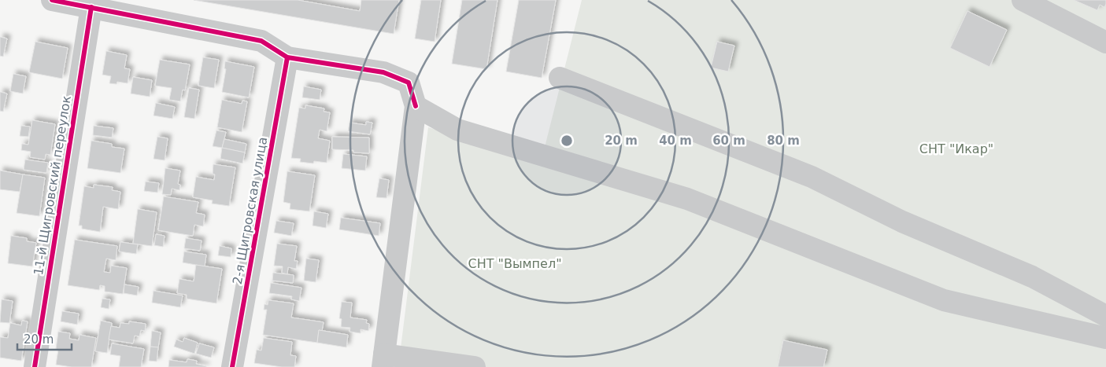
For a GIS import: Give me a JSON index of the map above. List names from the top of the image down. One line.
{"streets":{"street":["11-й Щигровский переулок","2-я Щигровская улица"]},"parks":["СНТ \"Икар\"","СНТ \"Вымпел\""],"scale_bar":"20 m","rings":["20 m","40 m","60 m","80 m"]}
